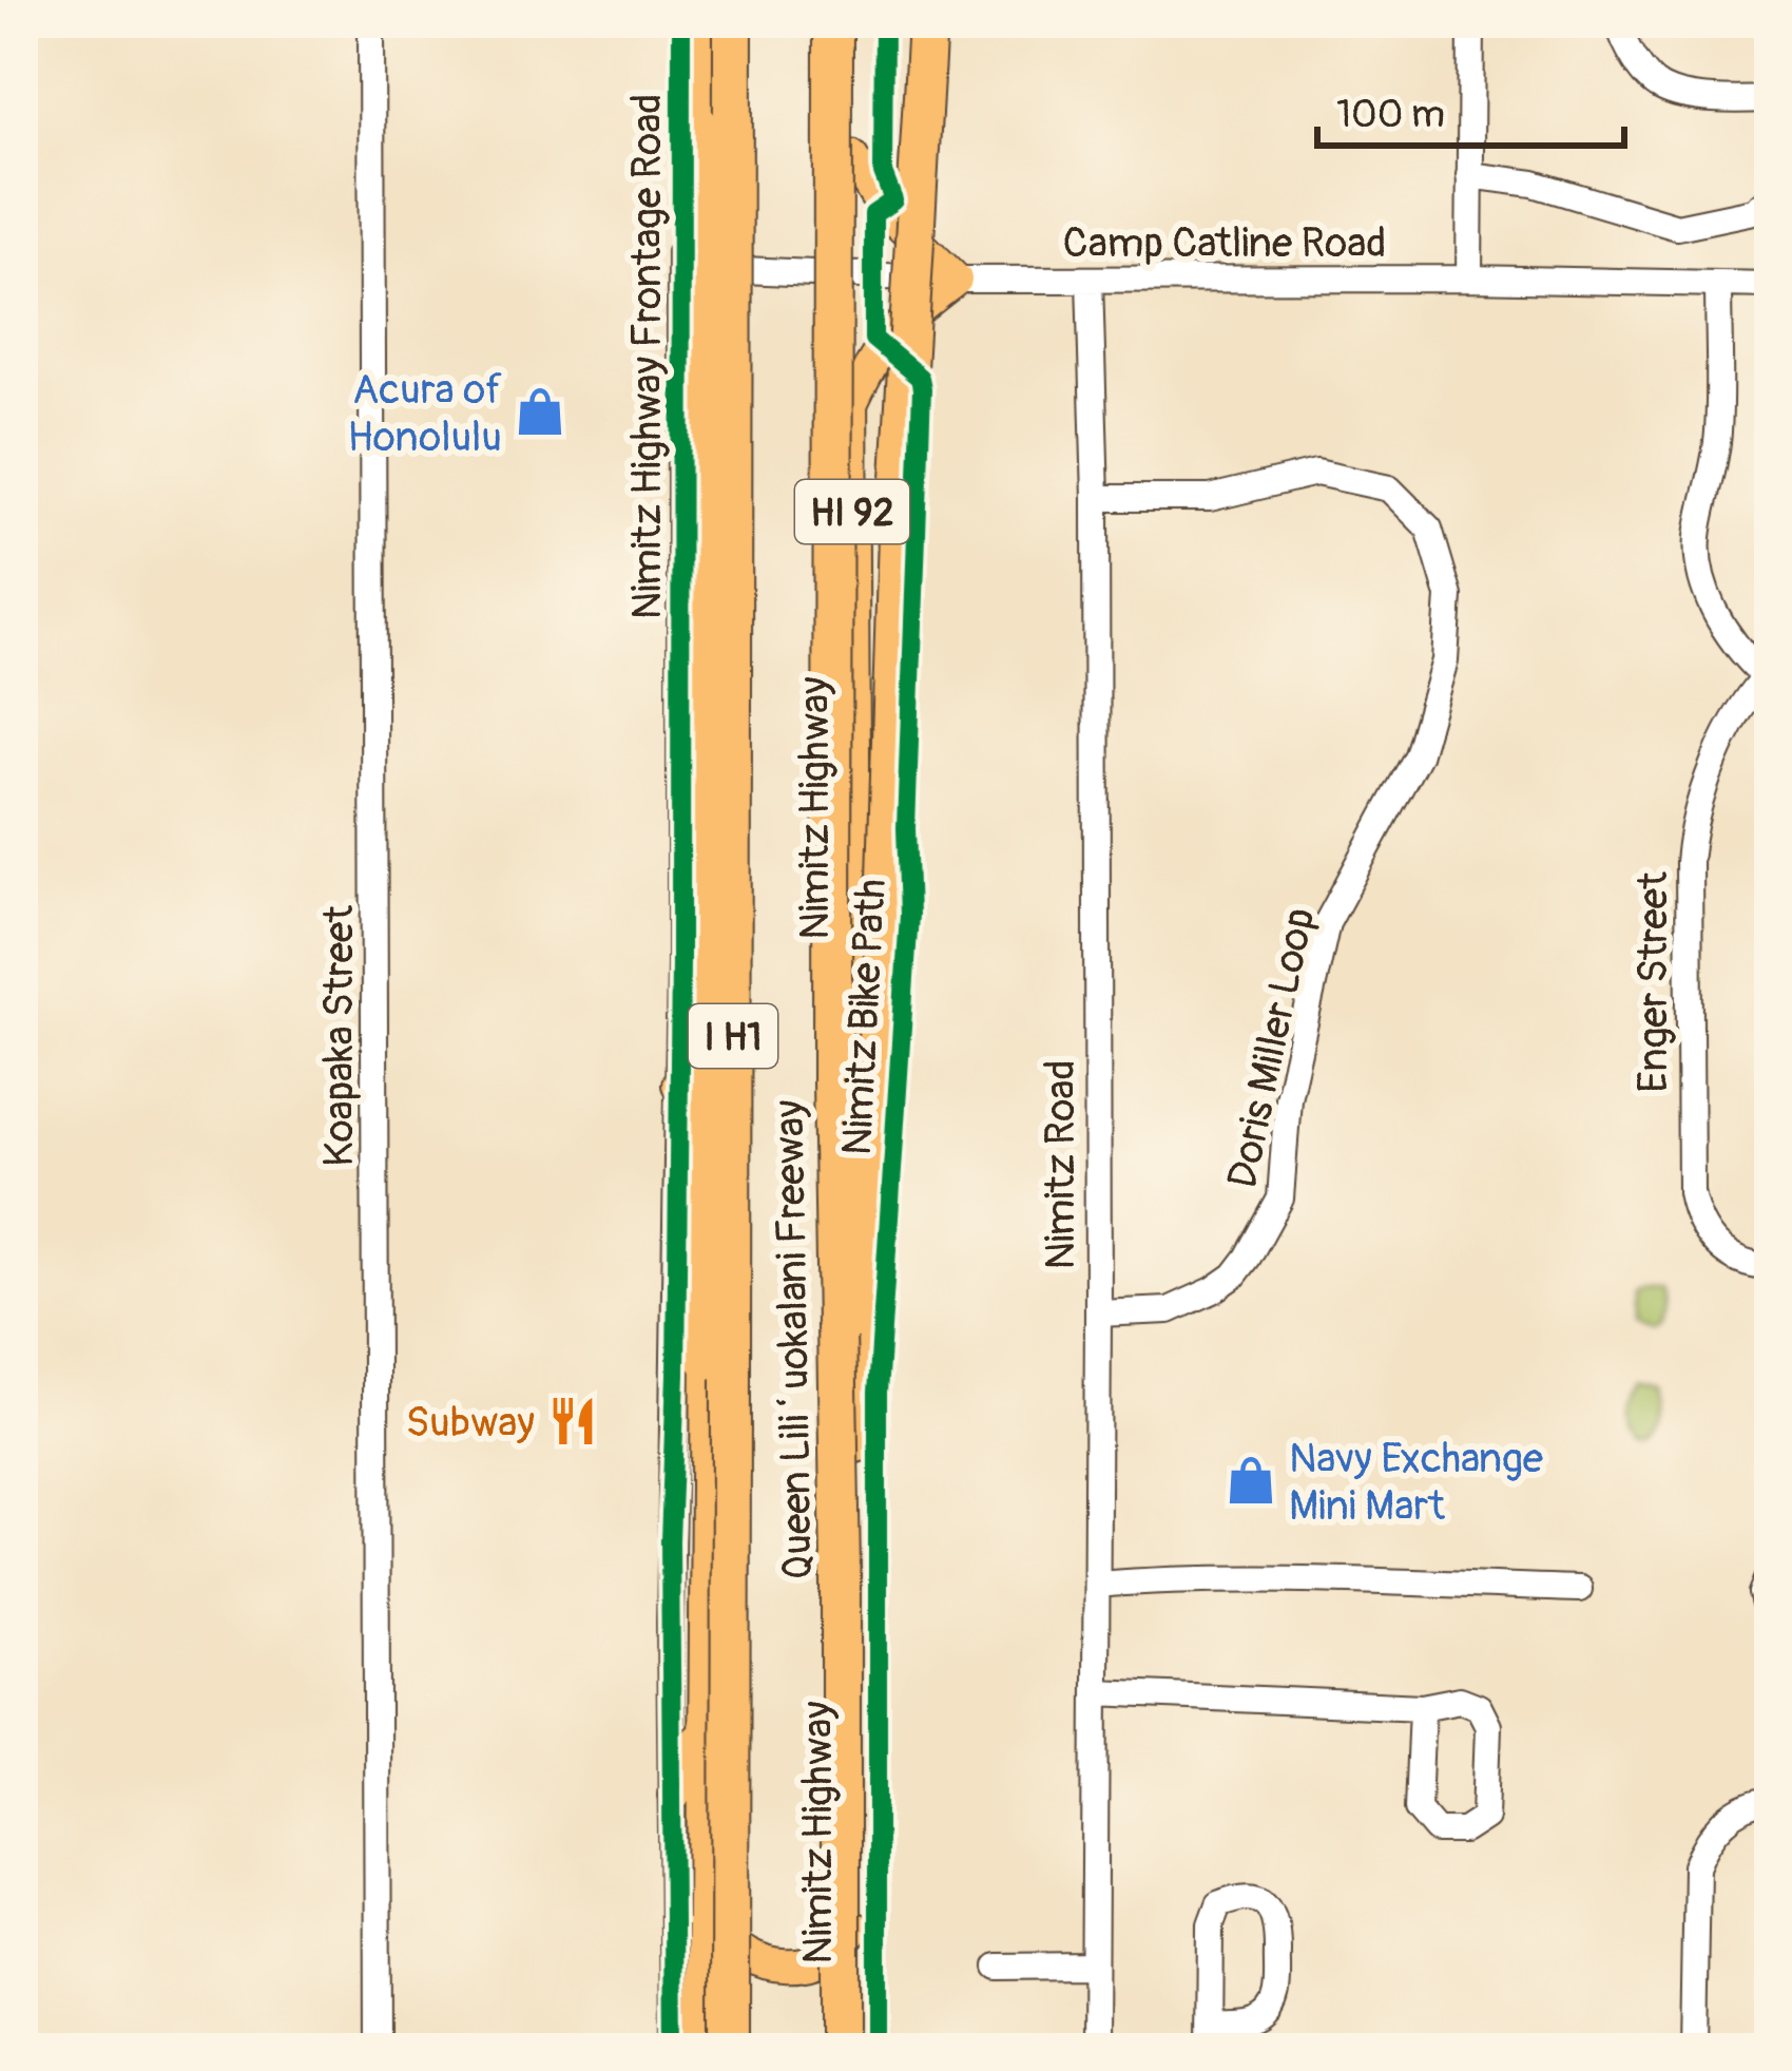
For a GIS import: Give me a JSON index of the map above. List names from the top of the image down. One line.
{"streets":{"highway":["I H1","Queen Liliʻuokalani Freeway"],"main road":["HI 92","Nimitz Highway"],"street":["Camp Catline Road","Nimitz Highway Frontage Road","Enger Street","Koapaka Street","Doris Miller Loop","Nimitz Road"],"cycle path":["Nimitz Bike Path"]},"crossings":[["Camp Catline Road","Nimitz Highway Frontage Road"],["Camp Catline Road","Nimitz Highway"],["Camp Catline Road","Nimitz Road"],["Doris Miller Loop","Nimitz Road"]],"places":{"shop":["Acura of Honolulu","Navy Exchange Mini Mart"],"restaurant":["Subway"]},"scale_bar":"100 m"}
